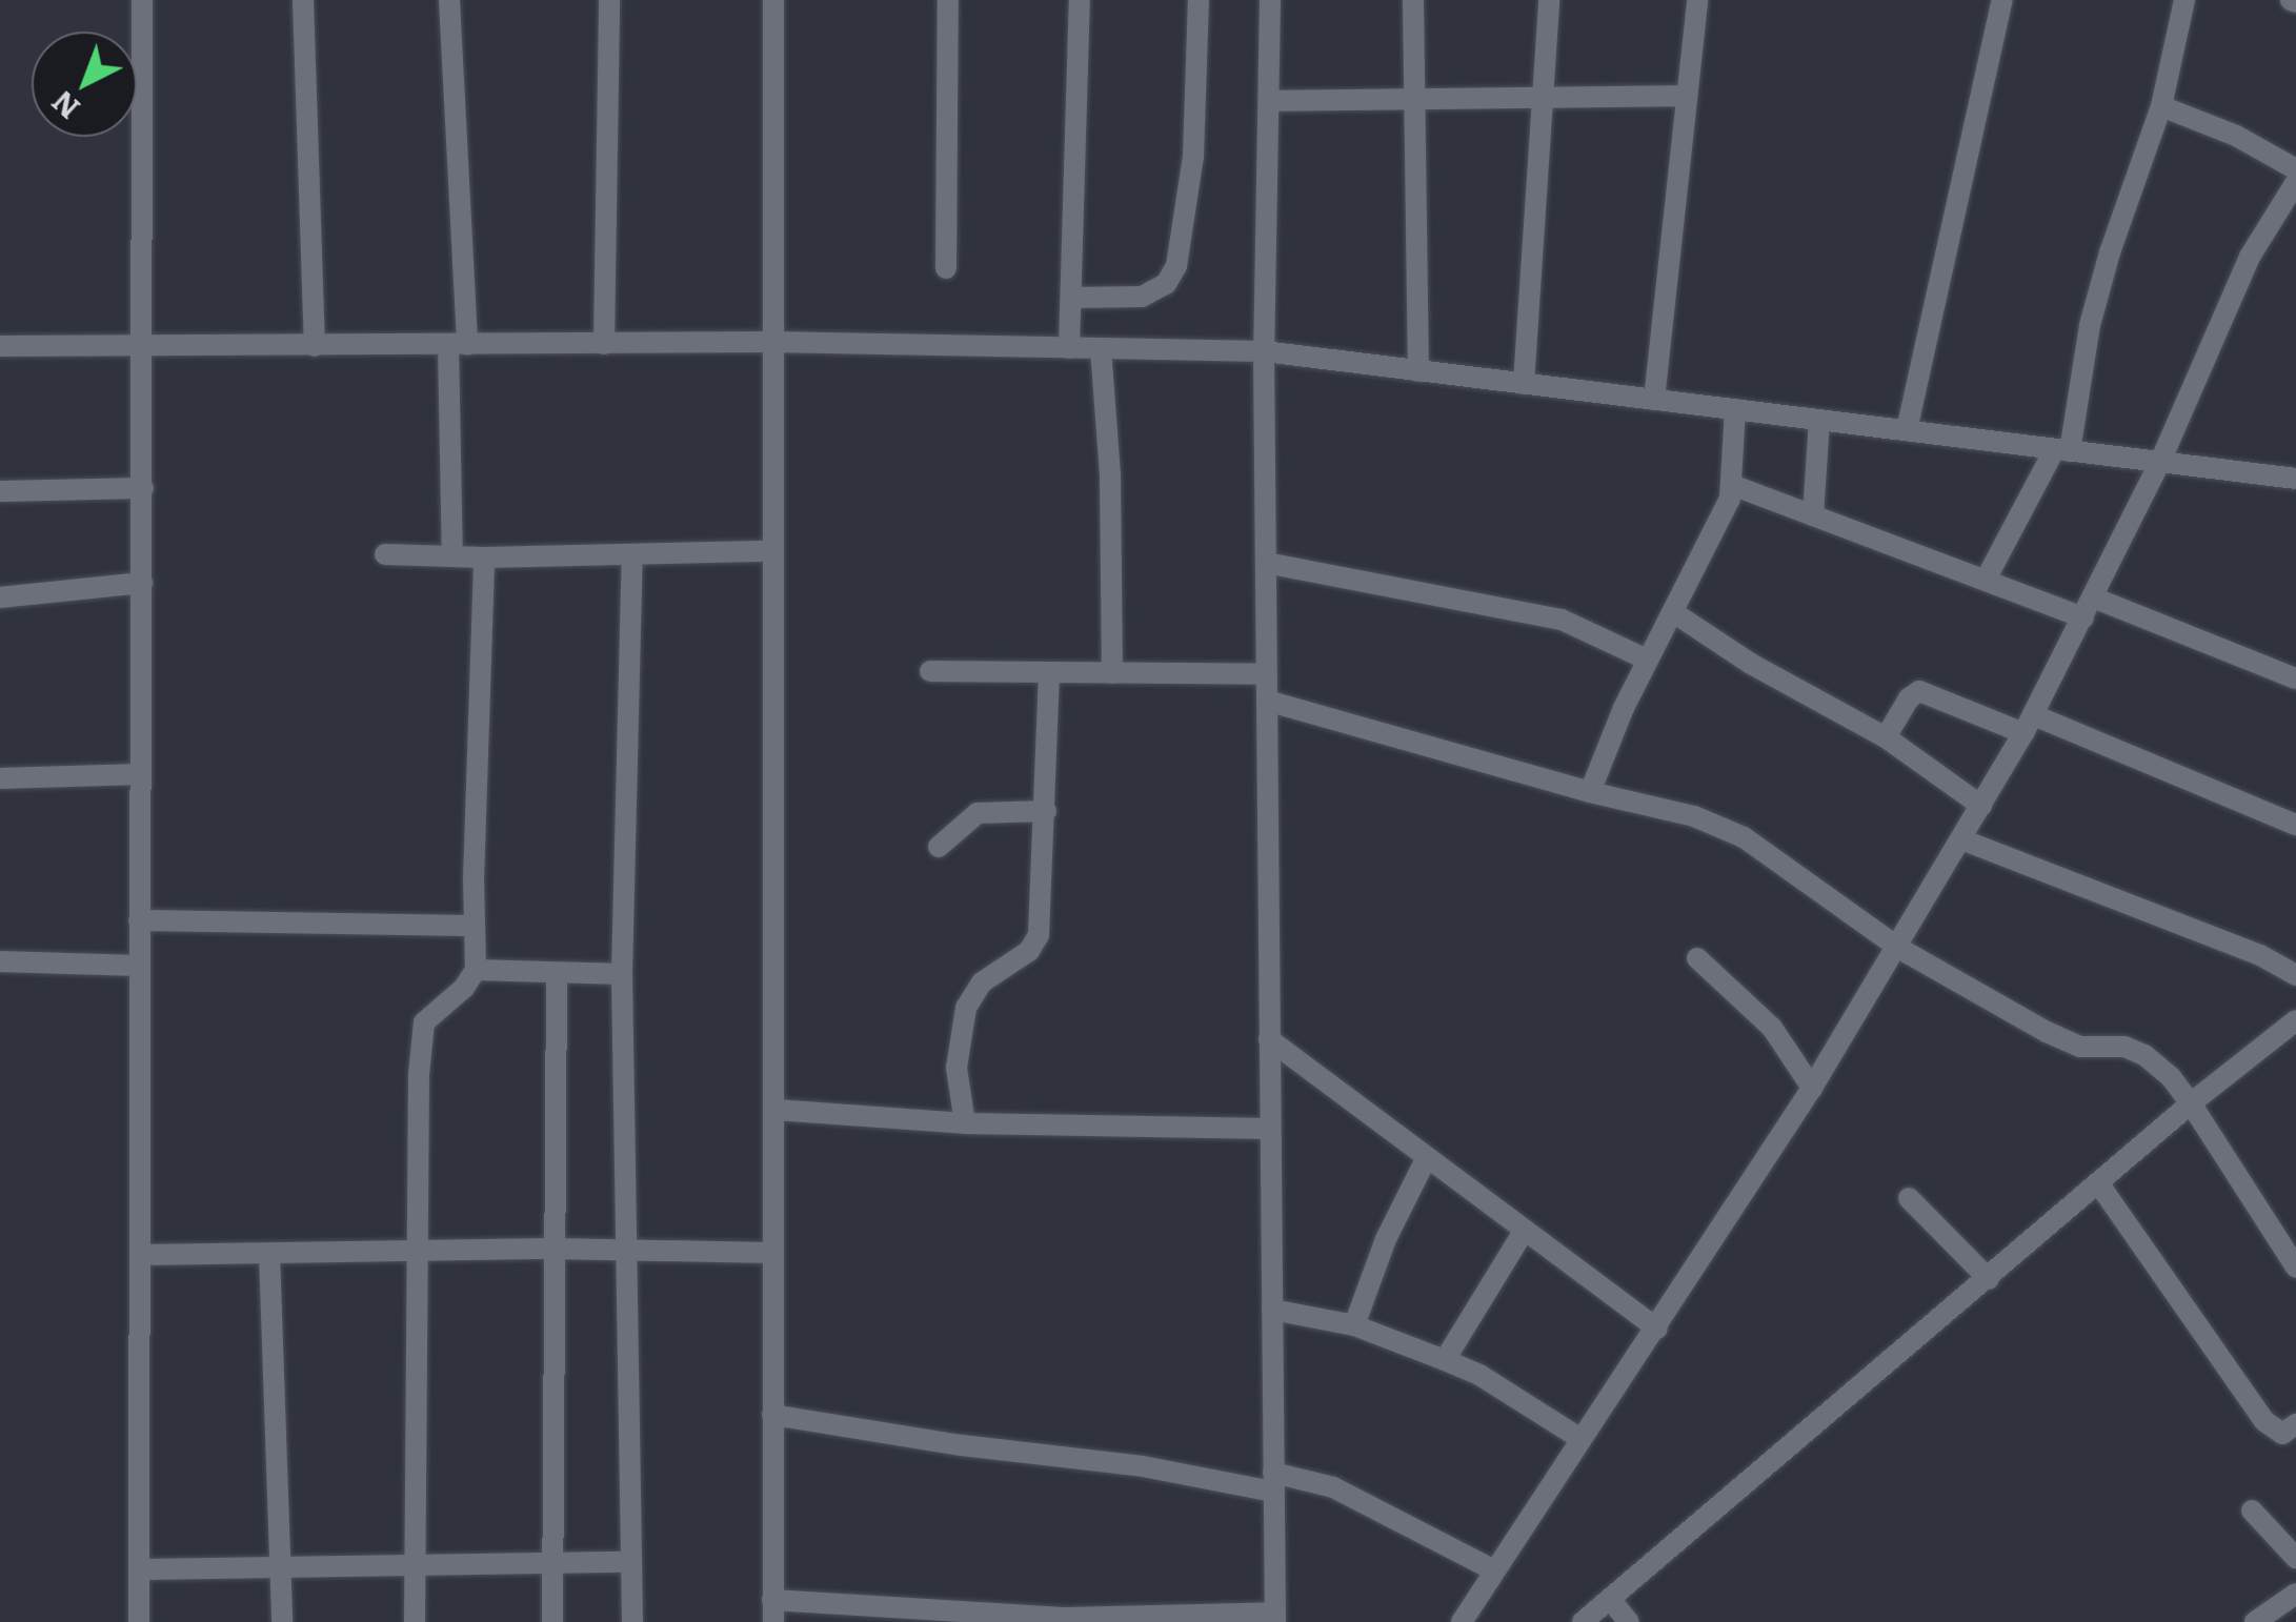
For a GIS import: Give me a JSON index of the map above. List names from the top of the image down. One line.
{"north":"bottom left"}
